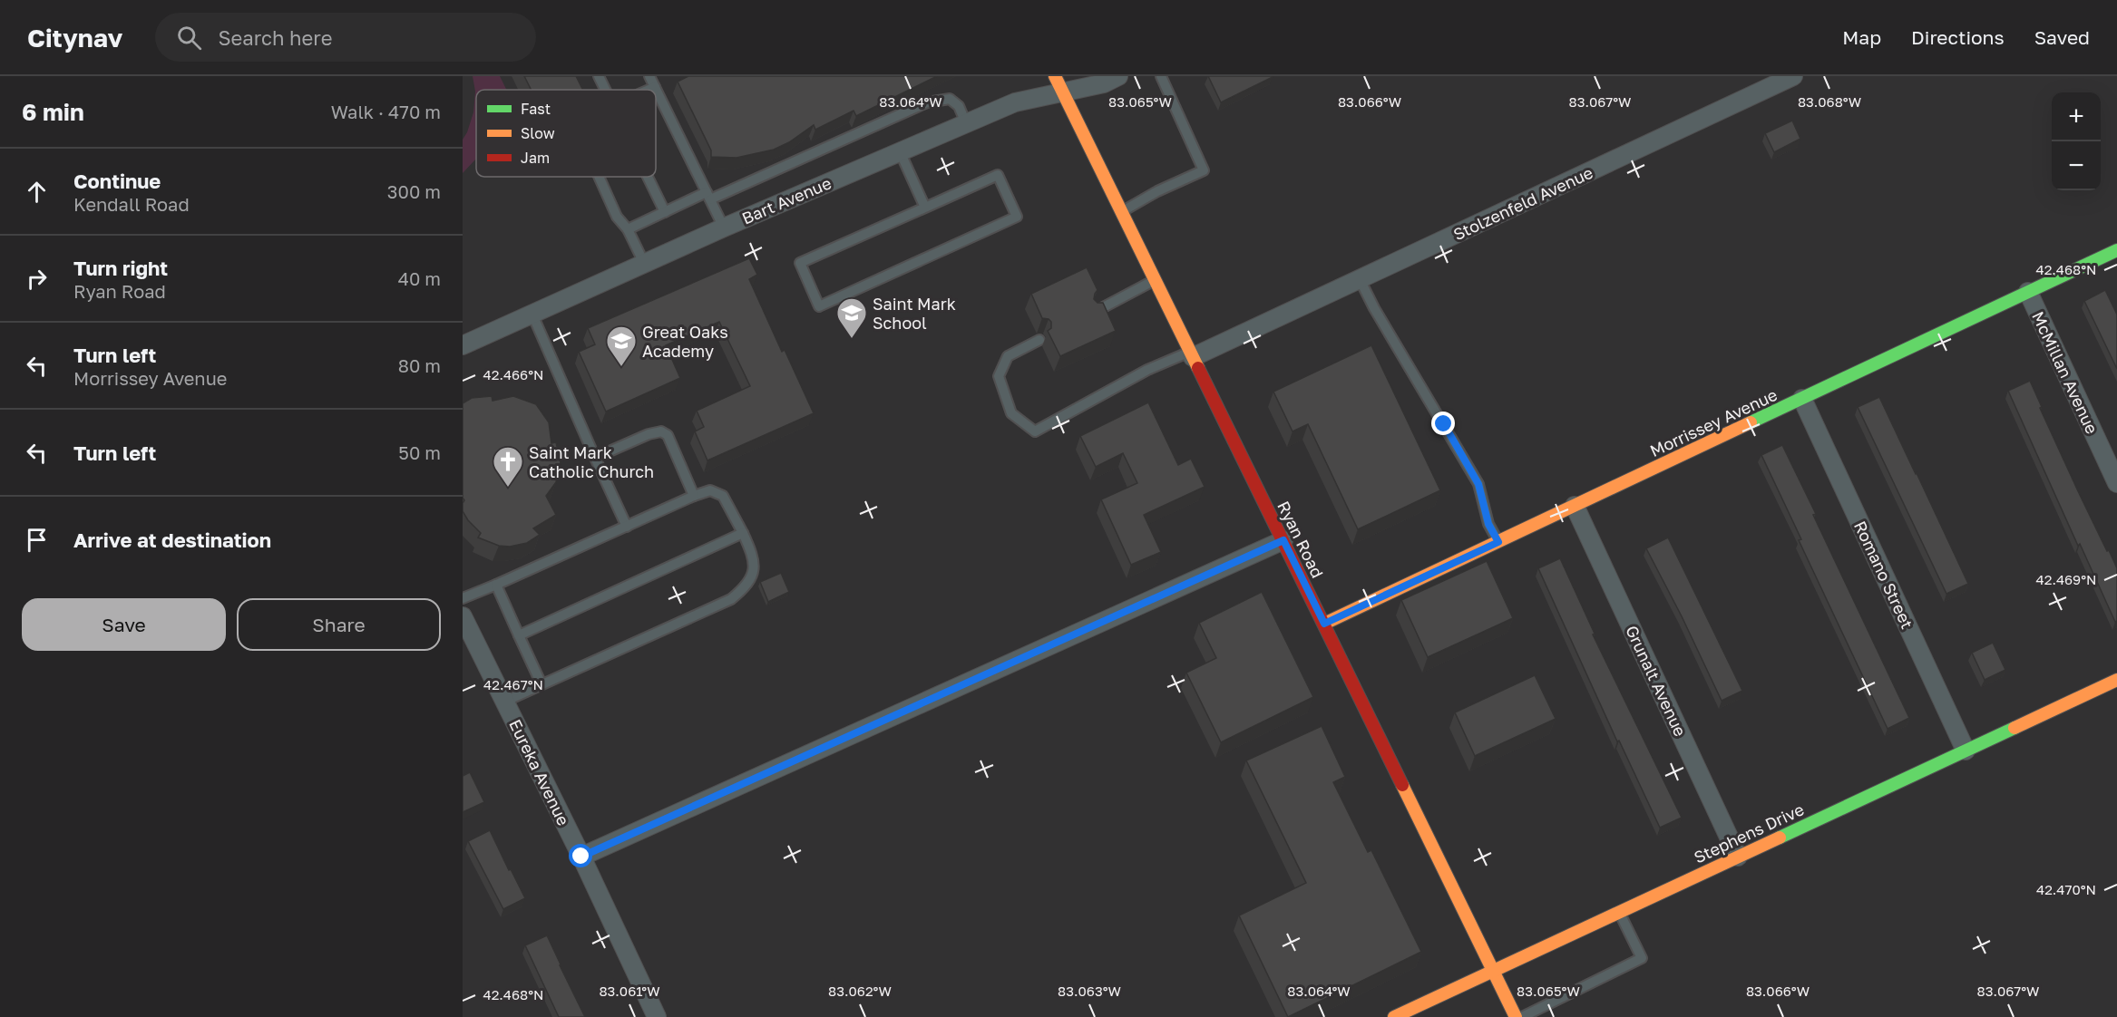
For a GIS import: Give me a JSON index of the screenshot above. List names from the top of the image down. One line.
{"streets":{"street":["Bart Avenue","Stolzenfeld Avenue","McMillan Avenue","Morrissey Avenue","Ryan Road","Romano Street","Grunalt Avenue","Eureka Avenue","Stephens Drive"]},"crossings":[["Bart Avenue","Ryan Road"],["Stolzenfeld Avenue","Ryan Road"],["McMillan Avenue","Morrissey Avenue"],["Morrissey Avenue","Ryan Road"],["Morrissey Avenue","Romano Street"],["Morrissey Avenue","Grunalt Avenue"],["Ryan Road","Stephens Drive"],["Romano Street","Stephens Drive"],["Grunalt Avenue","Stephens Drive"]],"places":{"school or university":["Saint Mark School","Great Oaks Academy"],"church":["Saint Mark Catholic Church"]},"legend":["Fast","Slow","Jam"],"page":{"header":"Citynav","search":"Search here","nav":["Map","Directions","Saved"],"heading":["6 min","Walk · 470 m"],"map_buttons":["+","−"],"list":[["Continue","Kendall Road","300 m"],["Turn right","Ryan Road","40 m"],["Turn left","Morrissey Avenue","80 m"],["Turn left","50 m"],"Arrive at destination"],"buttons":["Save","Share"]},"coordinates":["83.064°W","83.065°W","83.066°W","83.067°W","83.068°W","42.468°N","42.466°N","42.469°N","42.467°N","42.470°N","83.061°W","83.062°W","83.063°W"]}
